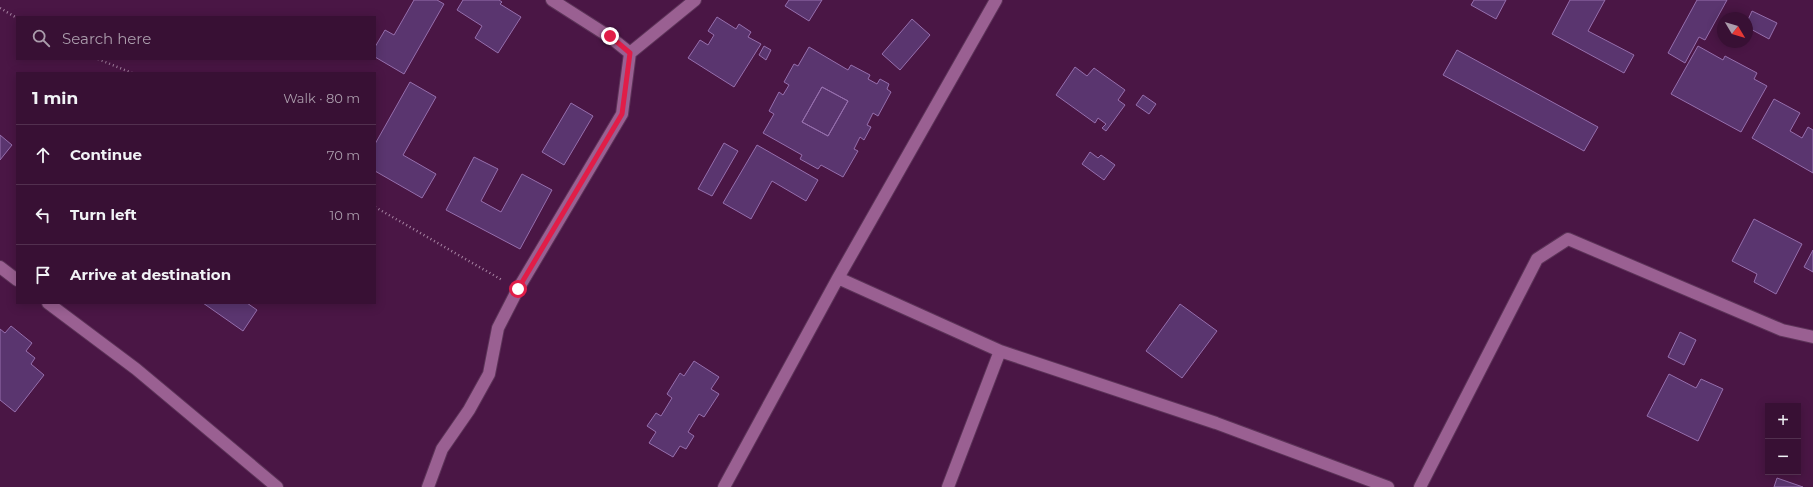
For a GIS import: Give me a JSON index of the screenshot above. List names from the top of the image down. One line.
{"north":"bottom right","page":{"search":"Search here","heading":["1 min","Walk · 80 m"],"list":[["Continue","70 m"],["Turn left","10 m"],"Arrive at destination"],"map_buttons":["+","−"]}}
